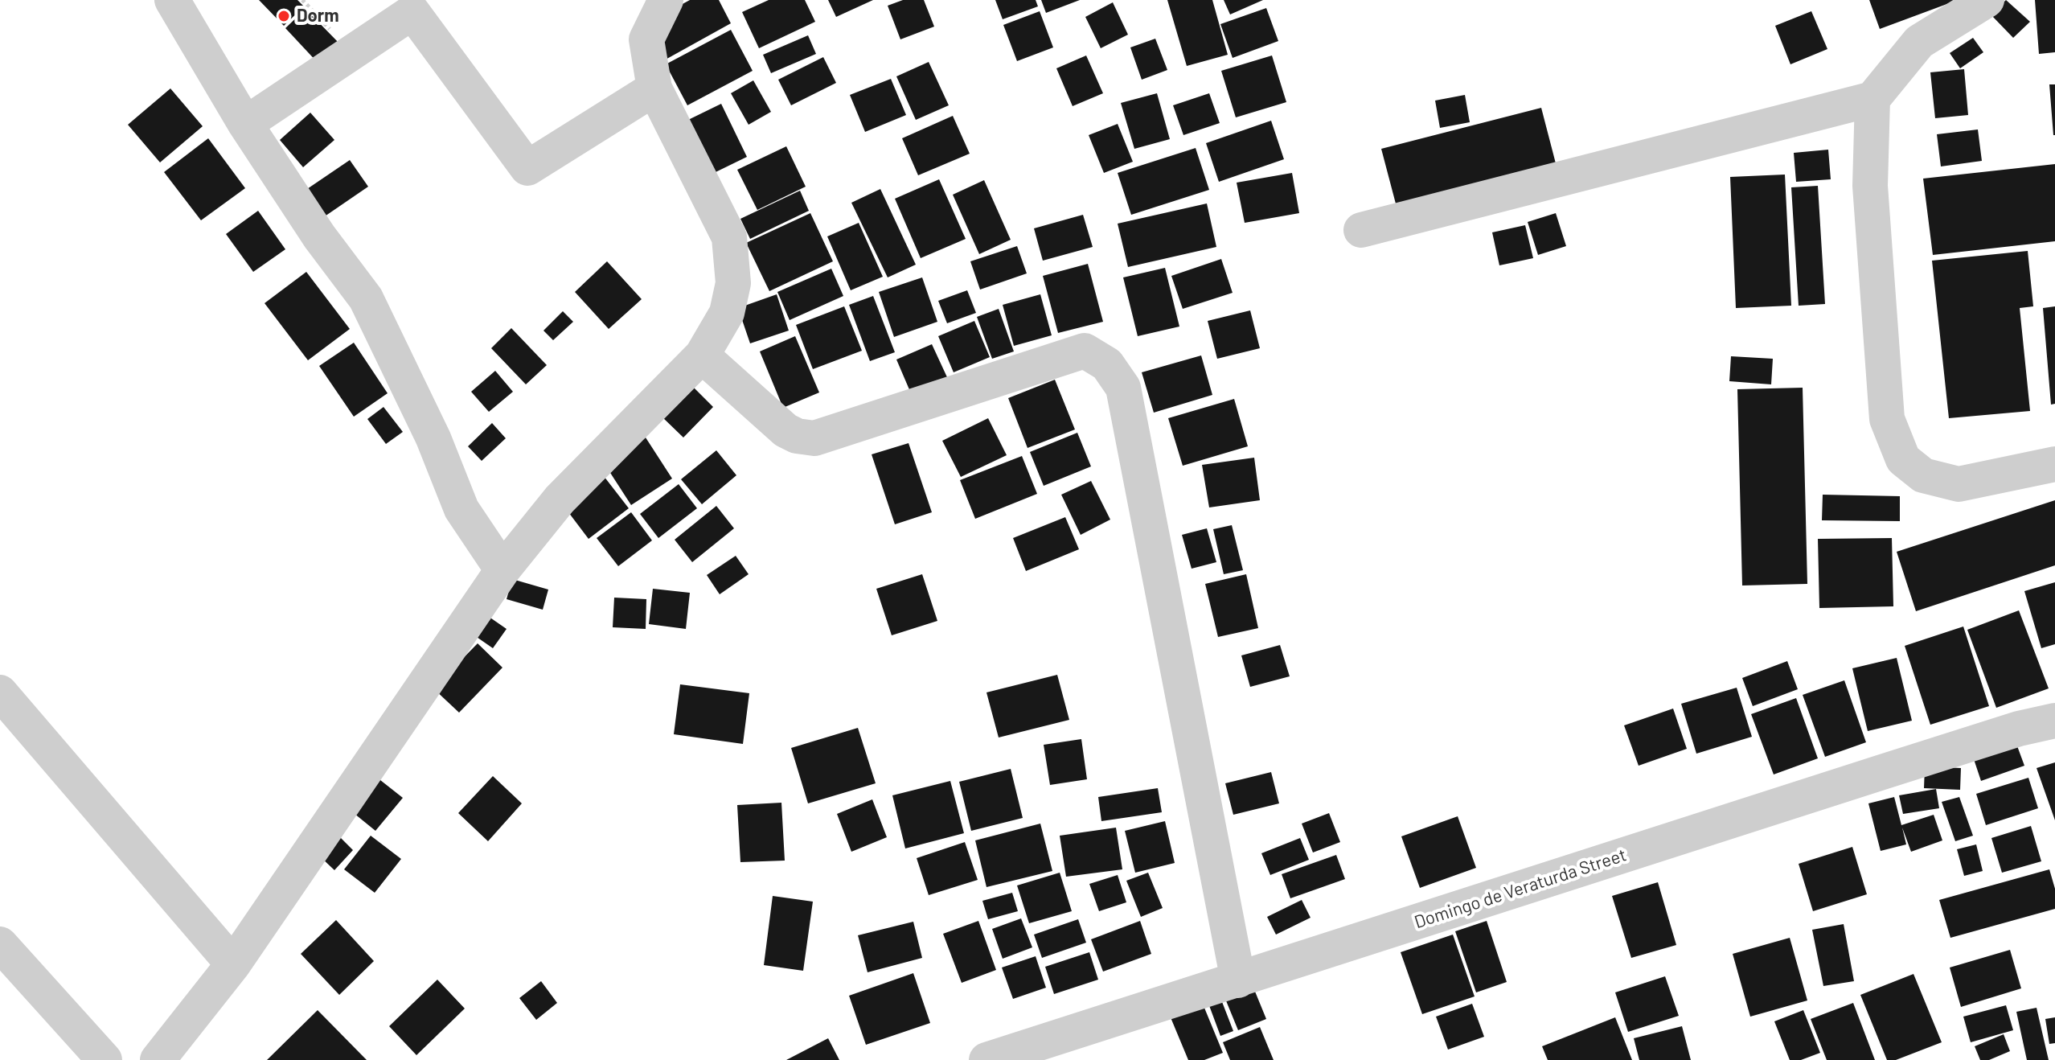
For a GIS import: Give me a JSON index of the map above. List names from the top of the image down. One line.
{"streets":{"street":["Domingo de Veraturda Street"]},"places":["Dorm"]}
